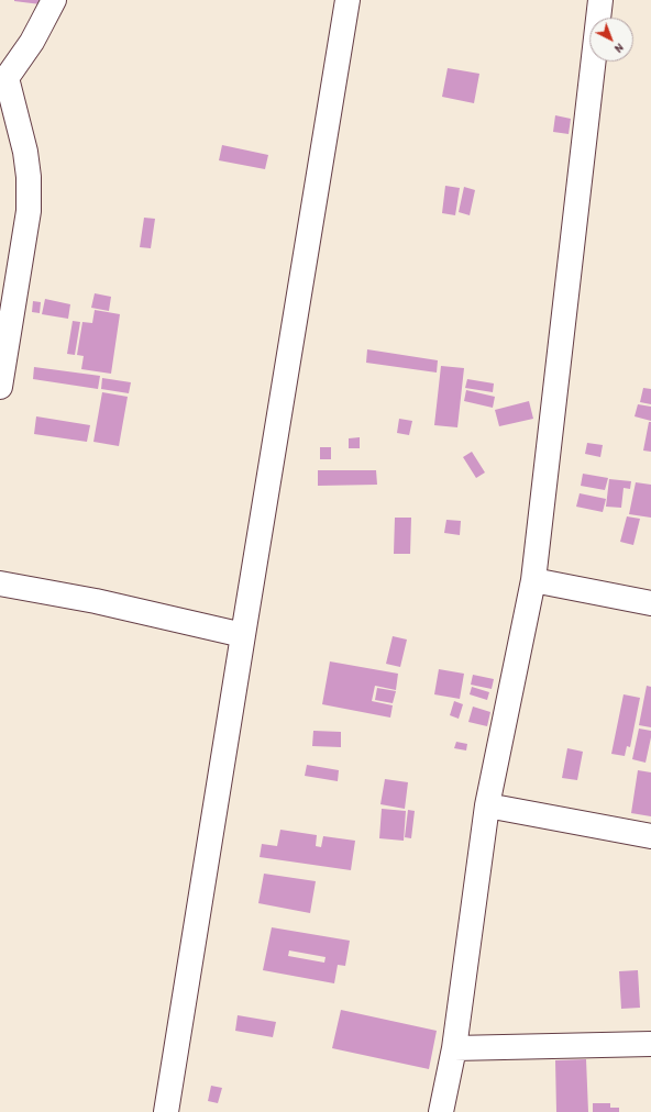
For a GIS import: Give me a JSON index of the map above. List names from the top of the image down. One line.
{"north":"bottom right"}
